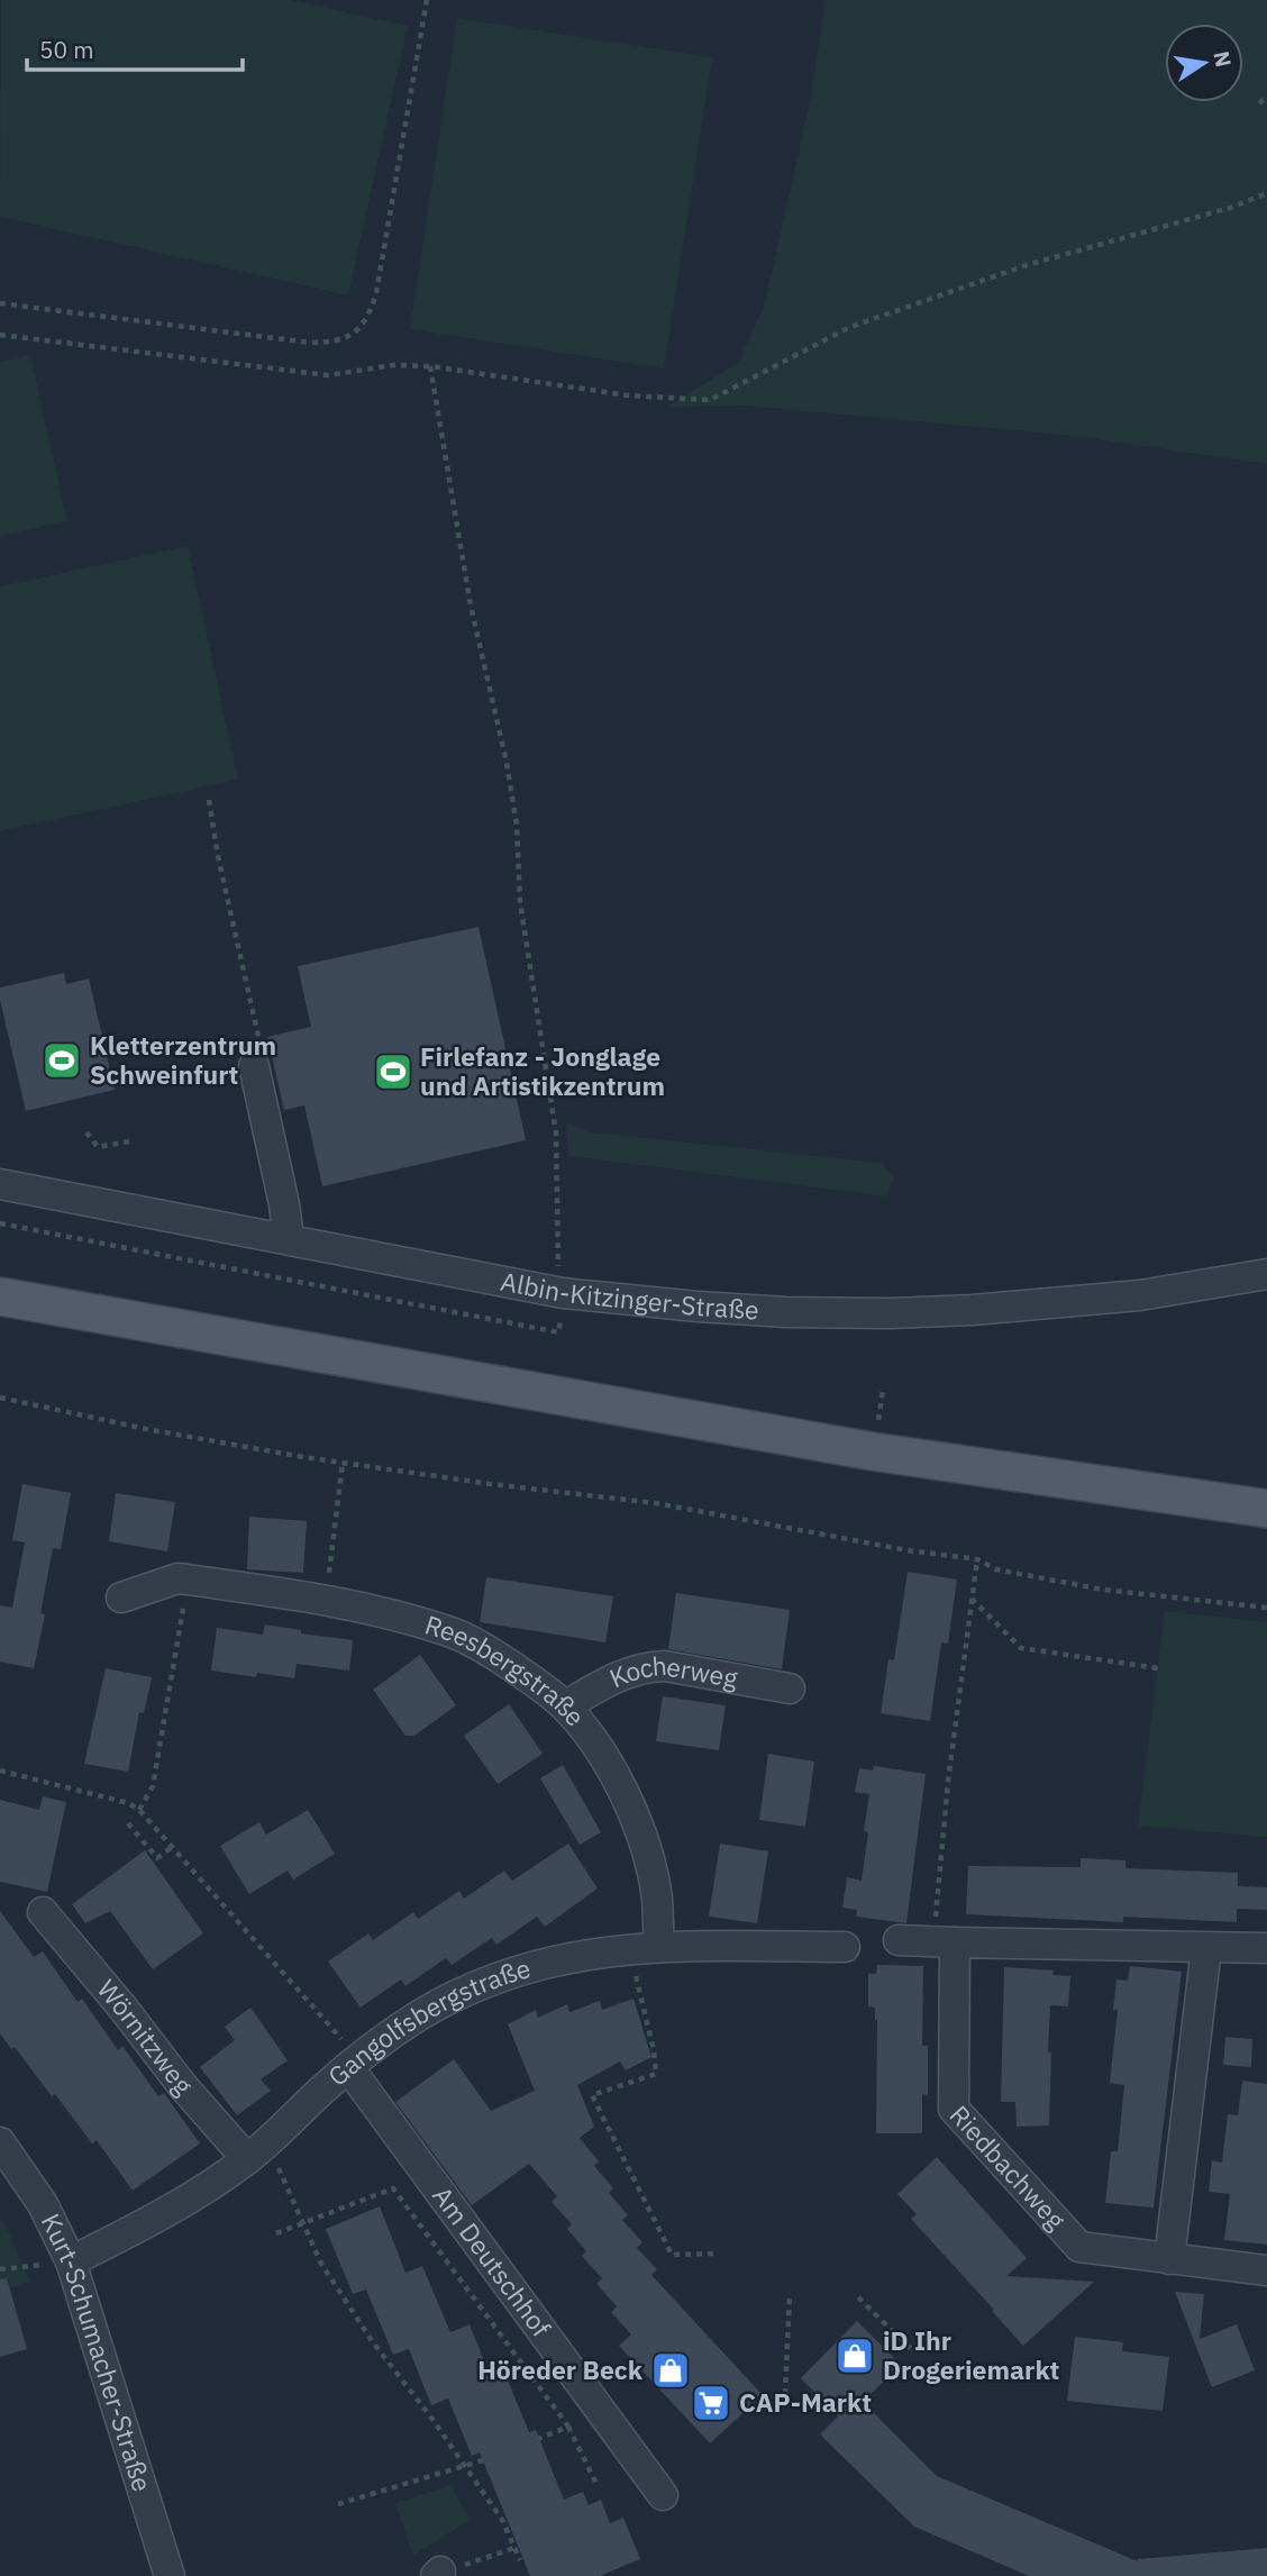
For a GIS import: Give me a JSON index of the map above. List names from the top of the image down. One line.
{"streets":{"street":["Albin-Kitzinger-Straße","Reesbergstraße","Kocherweg","Gangolfsbergstraße","Wörnitzweg","Riedbachweg","Am Deutschhof","Kurt-Schumacher-Straße"]},"crossings":[["Reesbergstraße","Kocherweg"],["Reesbergstraße","Gangolfsbergstraße"],["Gangolfsbergstraße","Wörnitzweg"],["Gangolfsbergstraße","Am Deutschhof"],["Gangolfsbergstraße","Kurt-Schumacher-Straße"]],"places":{"sports":["Kletterzentrum Schweinfurt","Firlefanz - Jonglage und Artistikzentrum"],"shop":["iD Ihr Drogeriemarkt","Höreder Beck"],"supermarket":["CAP-Markt"]},"scale_bar":"50 m","north":"right"}
